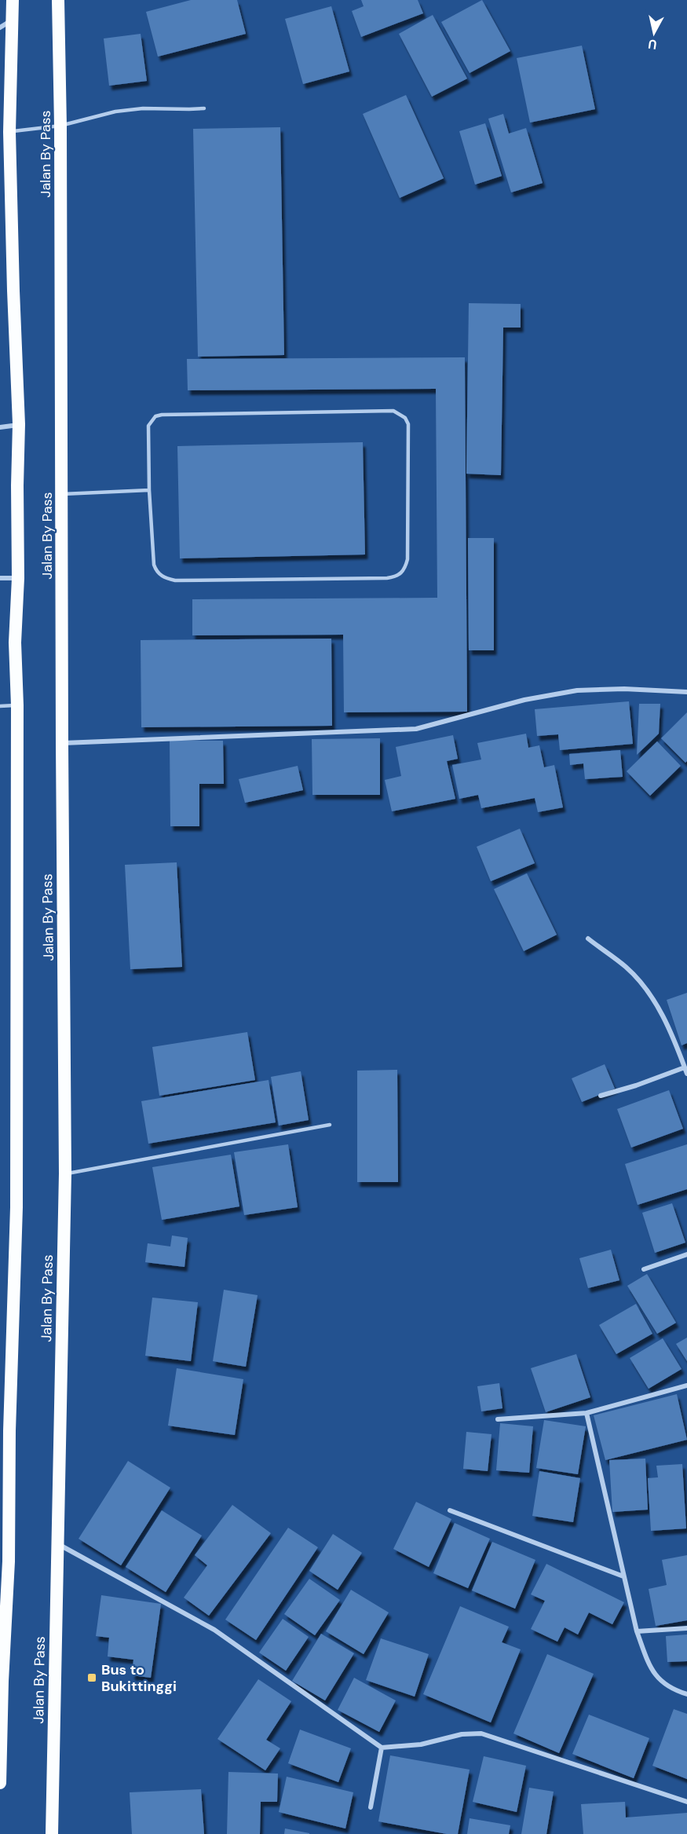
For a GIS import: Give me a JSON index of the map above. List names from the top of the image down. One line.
{"streets":{"highway":["Jalan By Pass"]},"places":{"transit":["Bus to Bukittinggi"]},"north":"bottom"}
